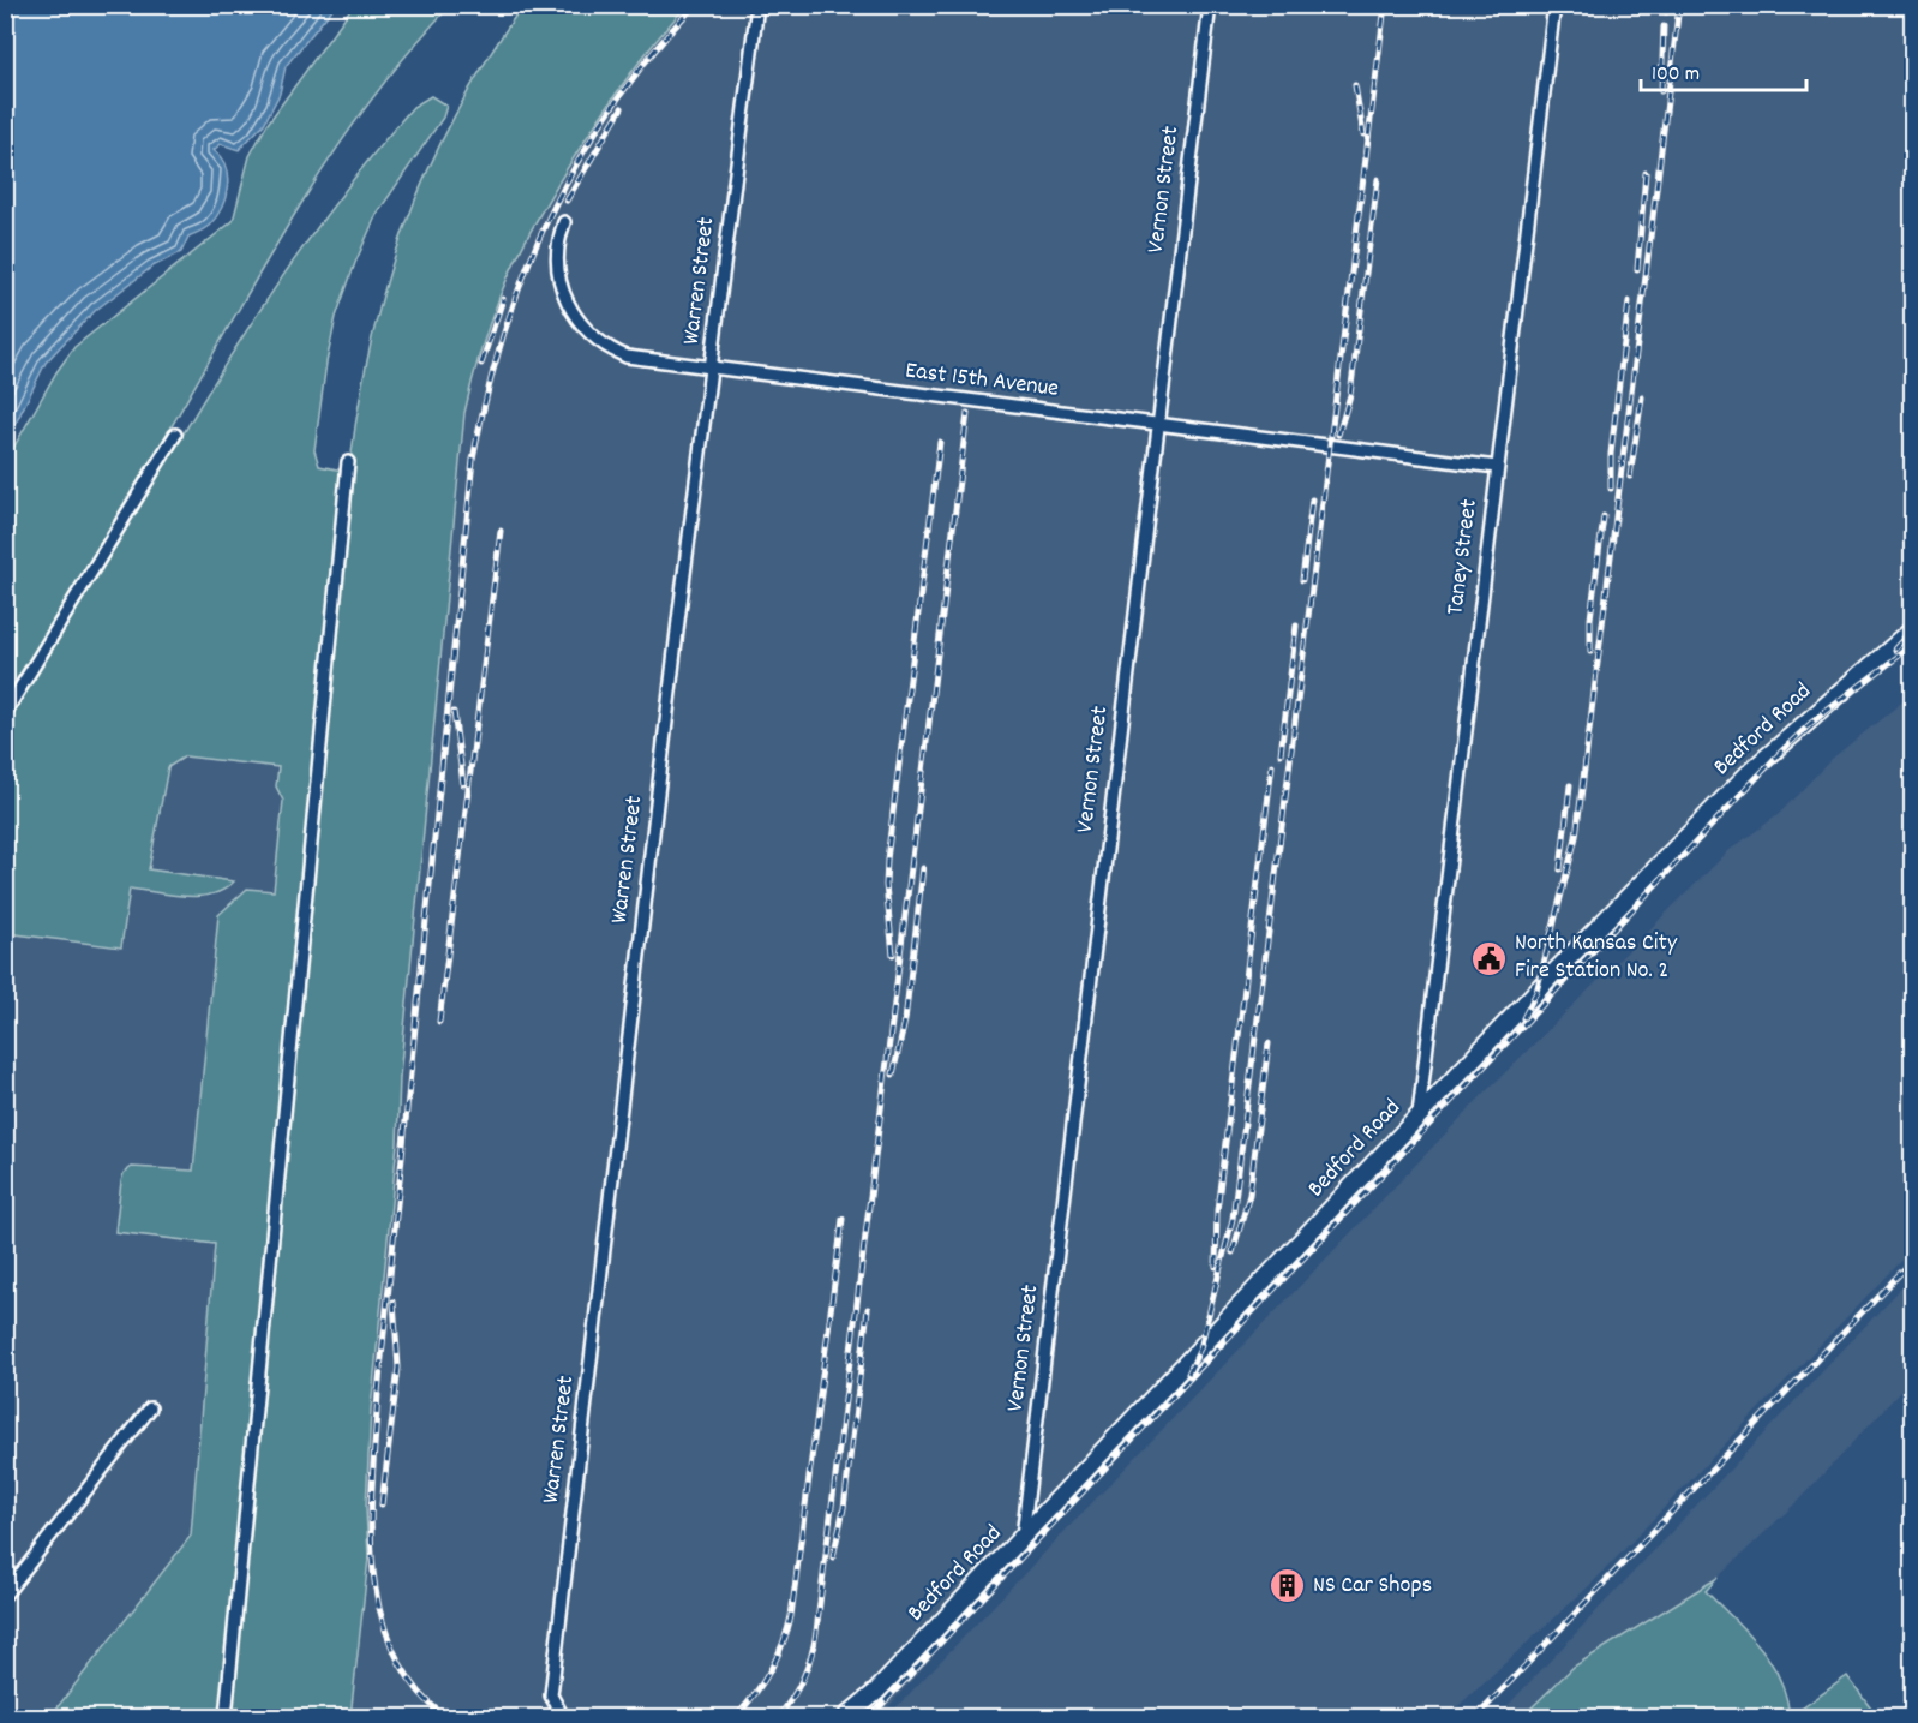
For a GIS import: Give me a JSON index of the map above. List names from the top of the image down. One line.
{"streets":{"street":["Vernon Street","Warren Street","East 15th Avenue","Taney Street","Bedford Road"]},"crossings":[["Vernon Street","East 15th Avenue"],["Vernon Street","Bedford Road"],["Warren Street","East 15th Avenue"],["East 15th Avenue","Taney Street"],["Taney Street","Bedford Road"]],"places":{"public building":["North Kansas City Fire Station No. 2"],"building":["NS Car Shops"]},"scale_bar":"100 m"}
